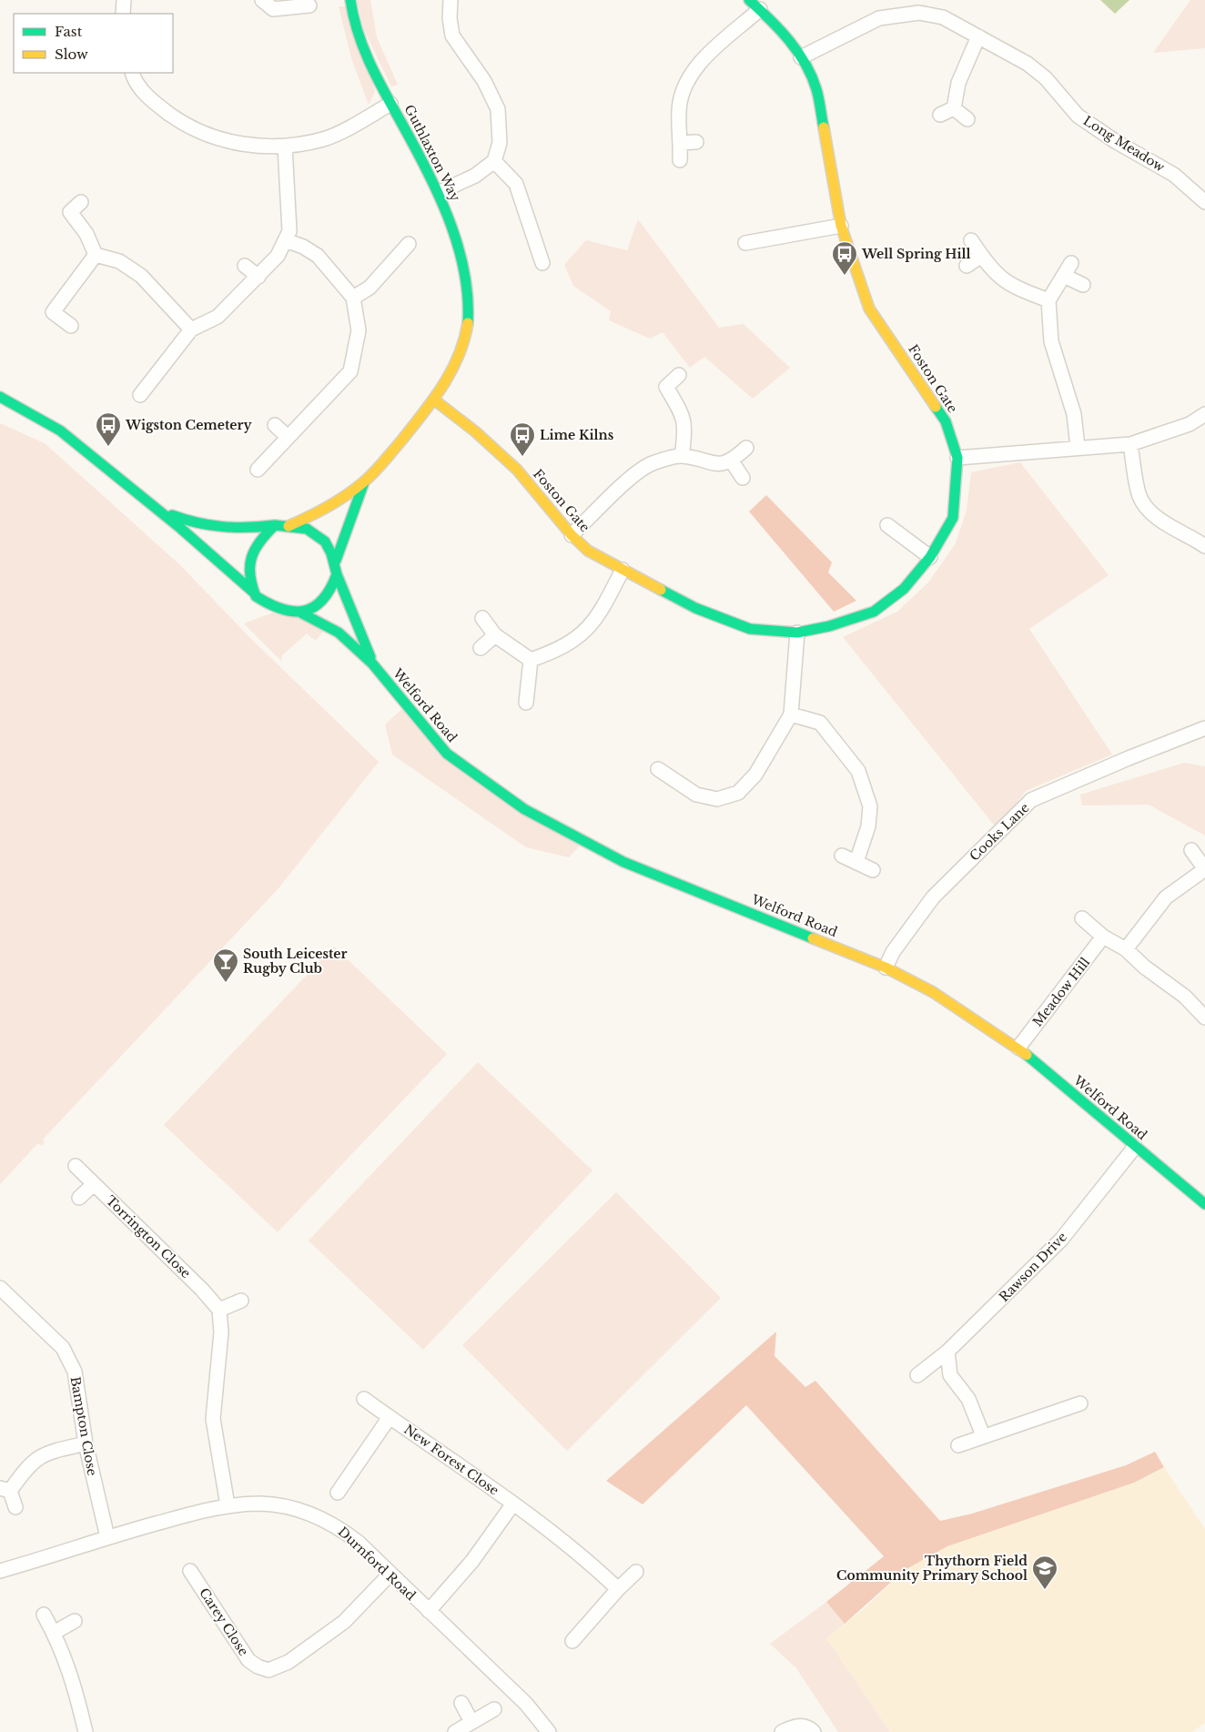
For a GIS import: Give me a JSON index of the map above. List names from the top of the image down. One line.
{"streets":{"street":["Long Meadow","Guthlaxton Way","Foston Gate","Welford Road","Cooks Lane","Meadow Hill","Torrington Close","Rawson Drive","Bampton Close","New Forest Close","Durnford Road","Carey Close"]},"crossings":[["Long Meadow","Foston Gate"],["Guthlaxton Way","Foston Gate"],["Guthlaxton Way","Welford Road"],["Welford Road","Cooks Lane"],["Welford Road","Meadow Hill"],["Welford Road","Rawson Drive"],["Bampton Close","Durnford Road"],["Durnford Road","Carey Close"]],"places":{"bus stop":["Well Spring Hill","Wigston Cemetery","Lime Kilns"],"bar":["South Leicester Rugby Club"],"school or university":["Thythorn Field Community Primary School"]},"legend":["Fast","Slow"]}
